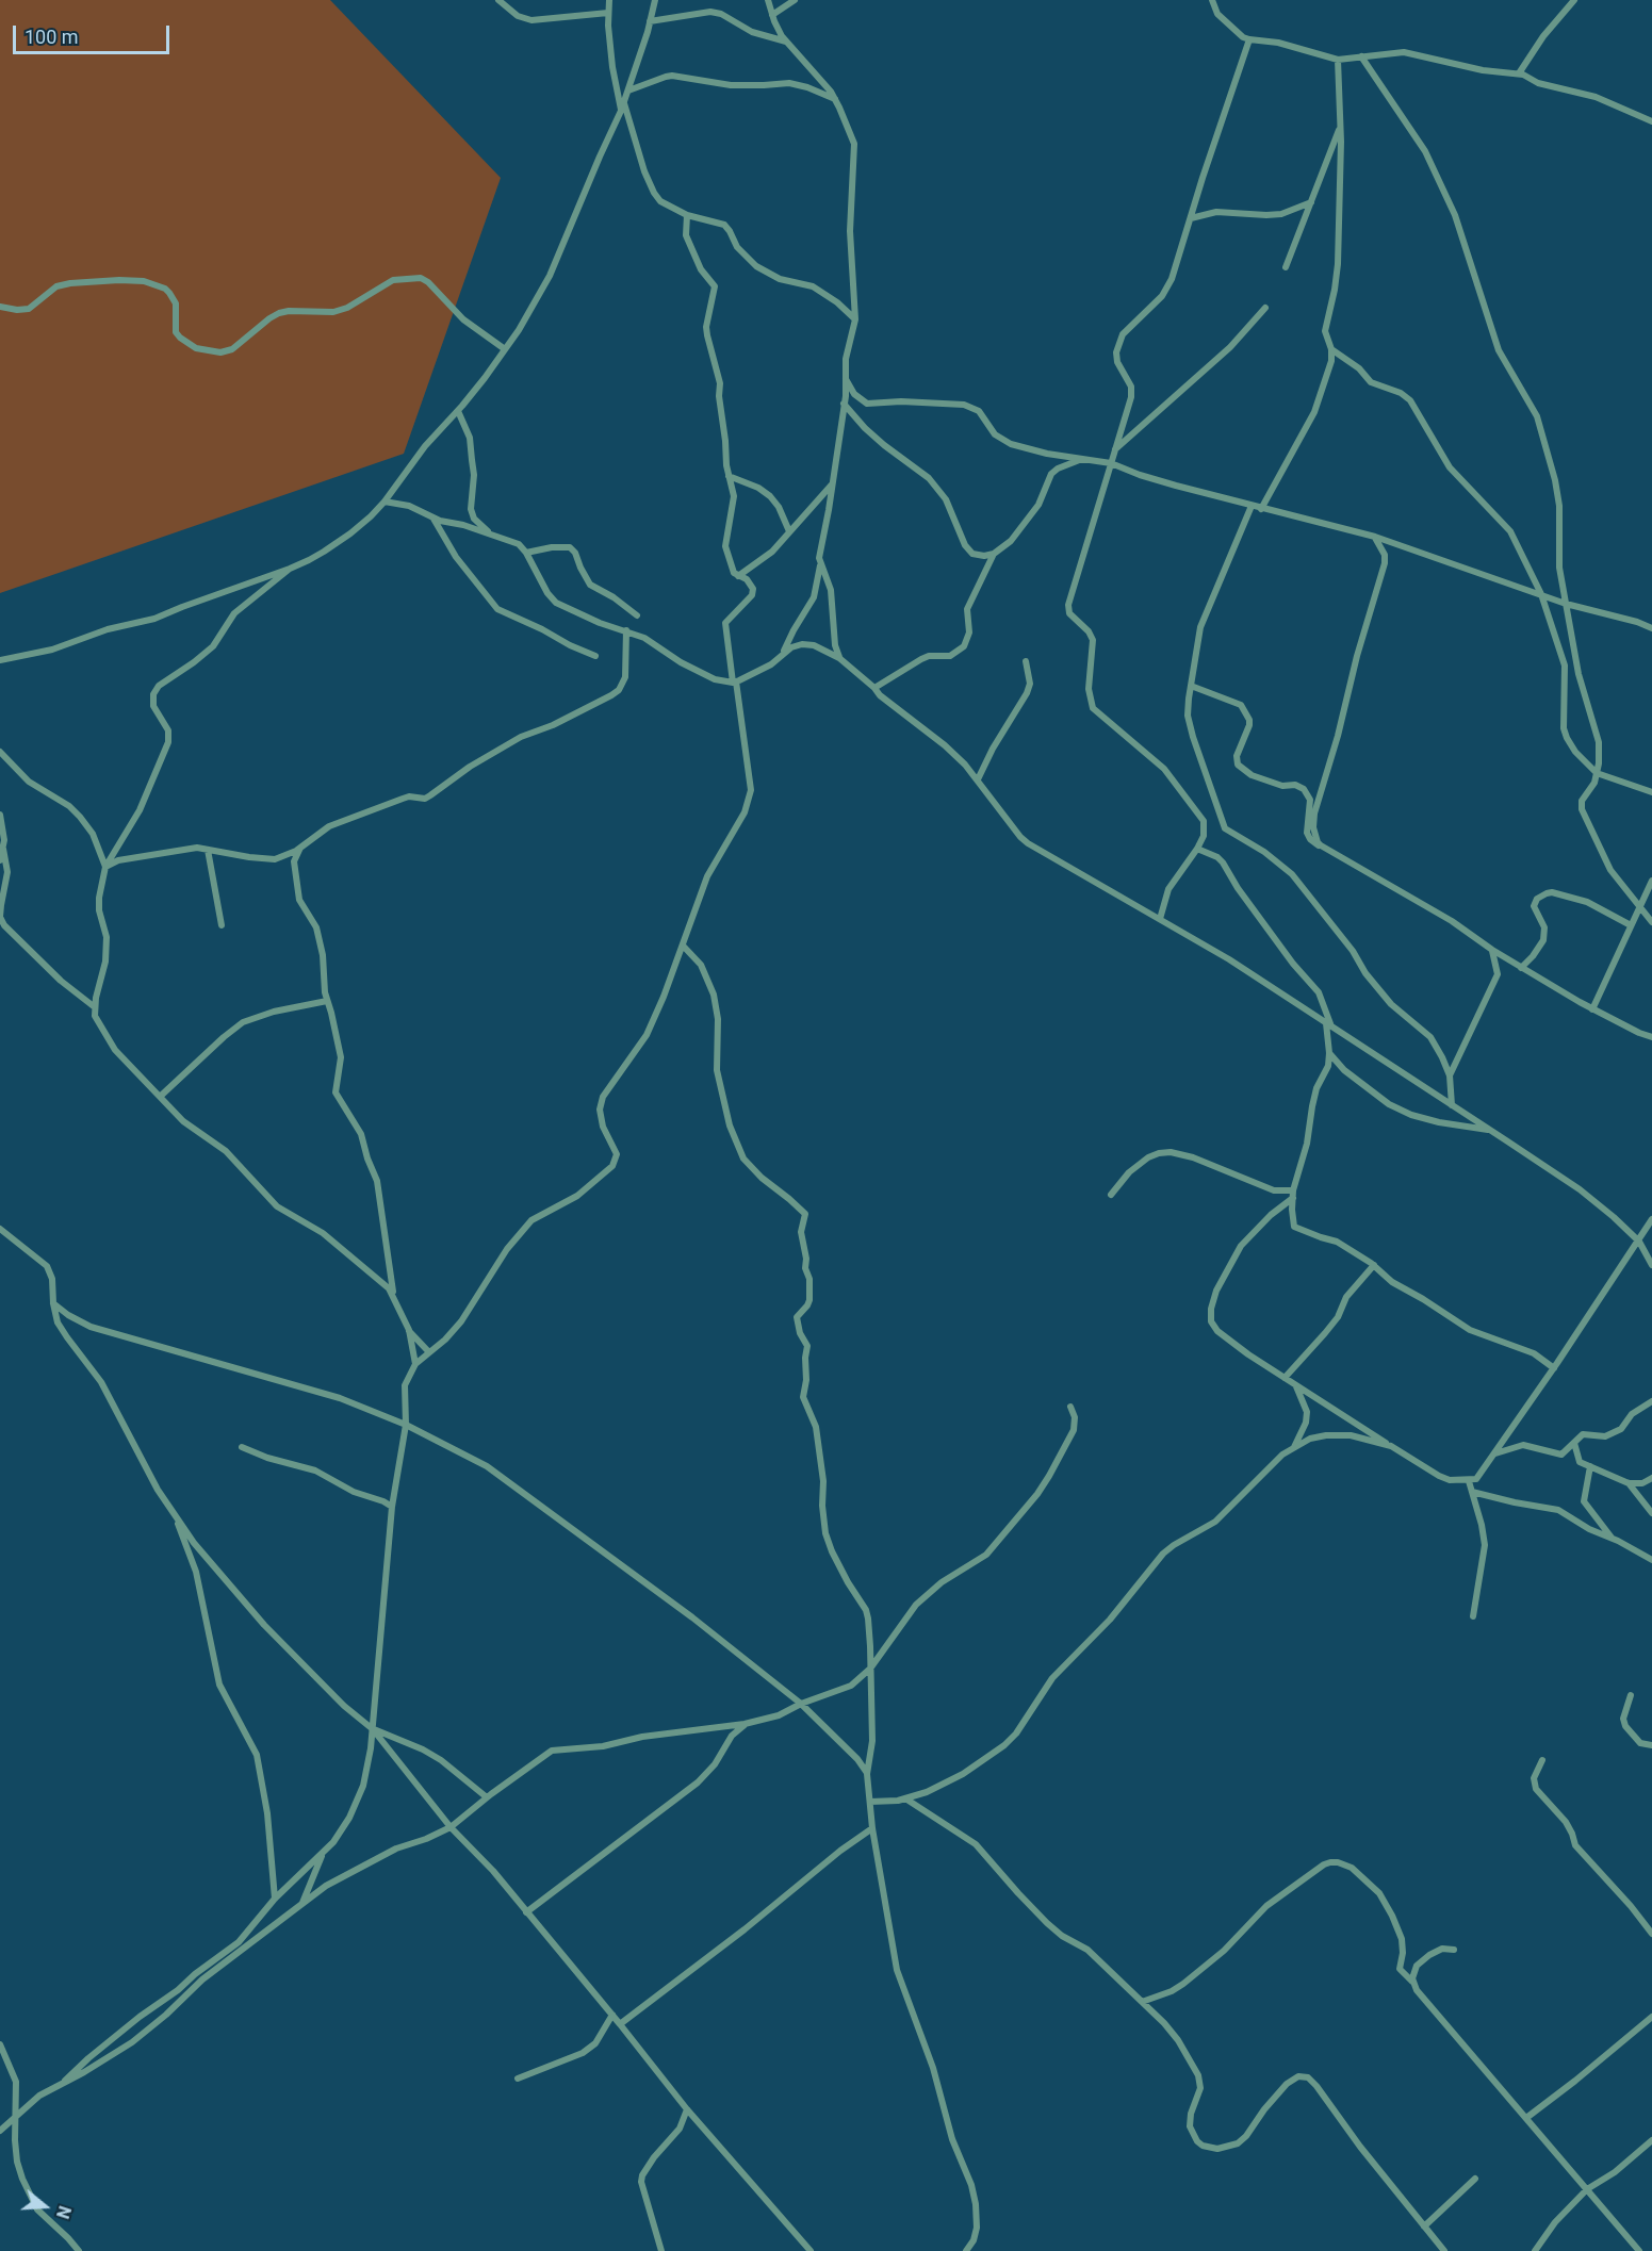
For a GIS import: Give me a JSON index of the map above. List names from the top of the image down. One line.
{"scale_bar":"100 m","north":"right"}
